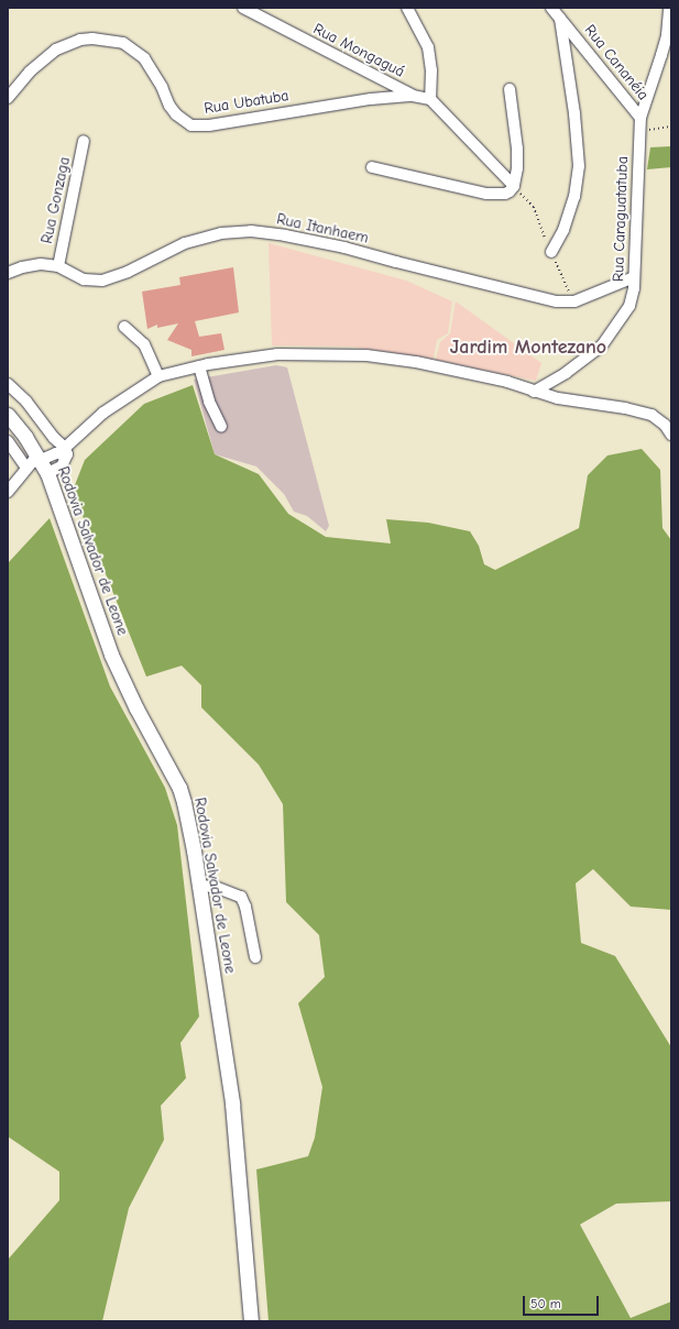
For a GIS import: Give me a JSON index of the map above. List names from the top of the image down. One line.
{"streets":{"main road":["Rodovia Salvador de Leone"],"street":["Rua Mongaguá","Rua Cananéia","Rua Ubatuba","Rua Gonzaga","Rua Caraguatatuba","Rua Itanhaem"]},"crossings":[["Rua Mongaguá","Rua Ubatuba"],["Rua Cananéia","Rua Caraguatatuba"],["Rua Gonzaga","Rua Itanhaem"],["Rua Caraguatatuba","Rua Itanhaem"]],"districts":["Jardim Montezano"],"scale_bar":"50 m"}
